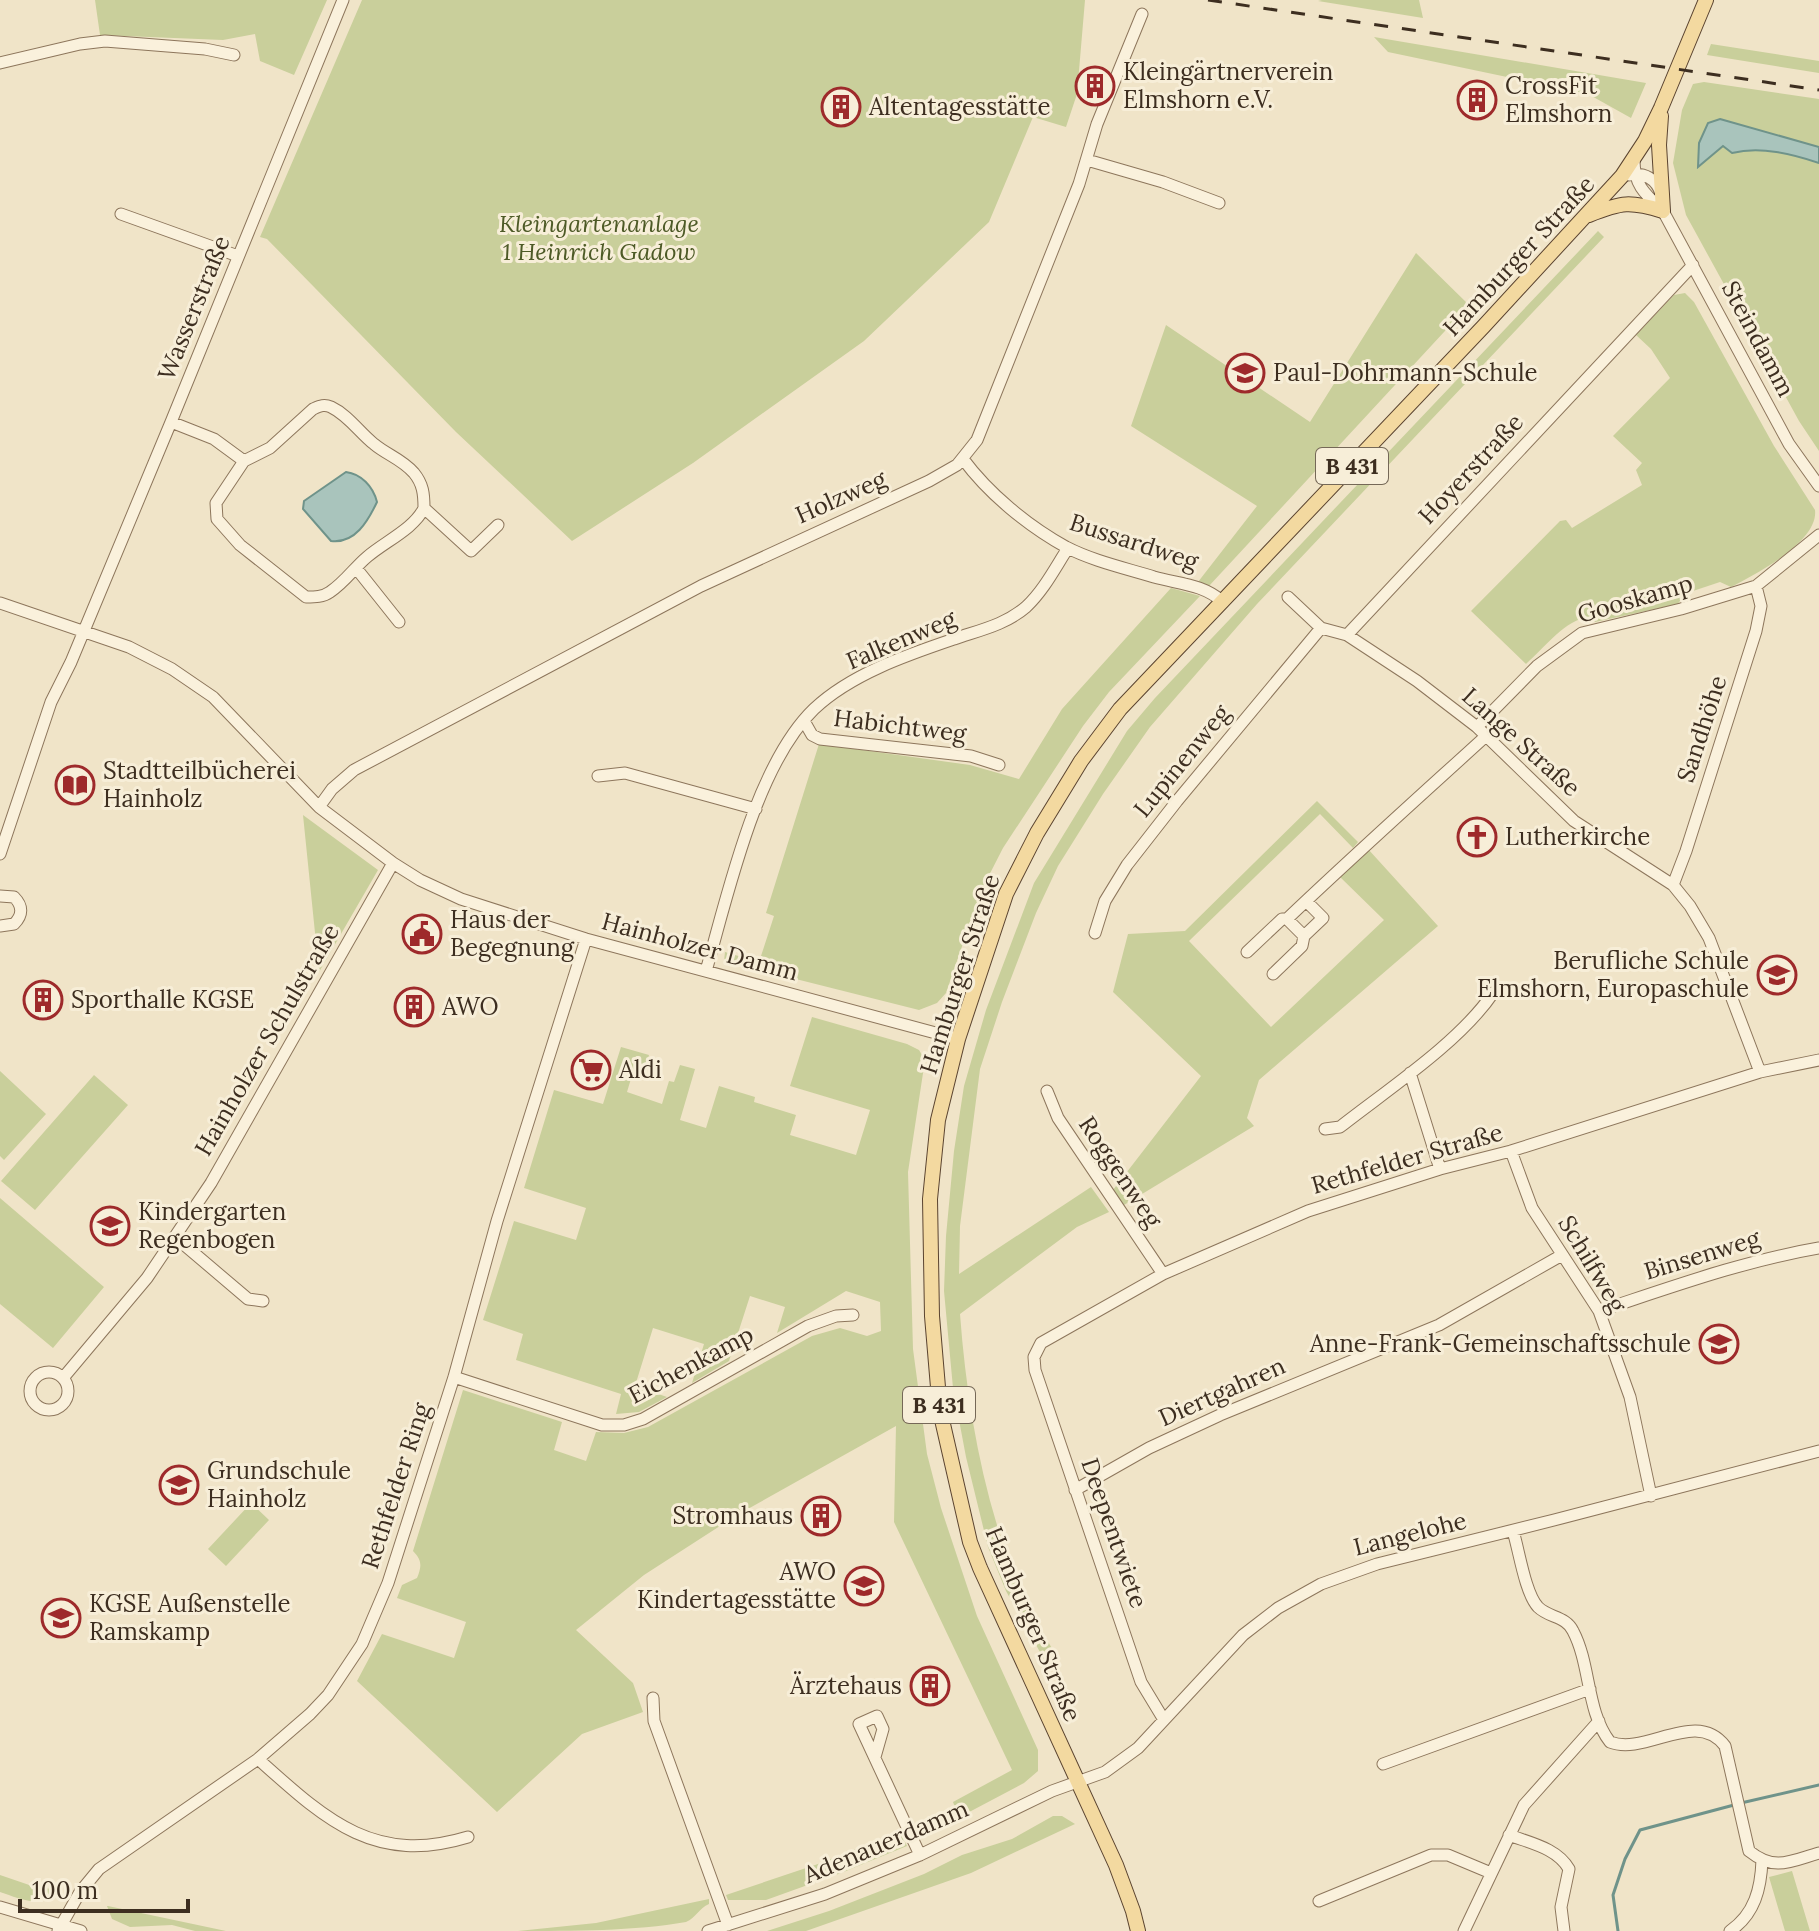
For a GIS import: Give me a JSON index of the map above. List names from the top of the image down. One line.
{"streets":{"main road":["Hamburger Straße","B 431"],"street":["Wasserstraße","Steindamm","Hoyerstraße","Holzweg","Bussardweg","Gooskamp","Falkenweg","Habichtweg","Sandhöhe","Lange Straße","Lupinenweg","Hainholzer Damm","Hainholzer Schulstraße","Rethfelder Straße","Roggenweg","Binsenweg","Schilfweg","Eichenkamp","Diertgahren","Rethfelder Ring","Deepentwiete","Langelohe","Adenauerdamm"]},"crossings":[["Hamburger Straße","Steindamm"],["Hamburger Straße","Bussardweg"],["Hamburger Straße","Hainholzer Damm"],["Hamburger Straße","Langelohe"],["Hamburger Straße","Adenauerdamm"],["Wasserstraße","Hainholzer Damm"],["Steindamm","Hoyerstraße"],["Hoyerstraße","Lange Straße"],["Holzweg","Bussardweg"],["Holzweg","Hainholzer Damm"],["Bussardweg","Falkenweg"],["Gooskamp","Sandhöhe"],["Gooskamp","Lange Straße"],["Falkenweg","Habichtweg"],["Falkenweg","Hainholzer Damm"],["Sandhöhe","Lange Straße"],["Lange Straße","Lupinenweg"],["Lange Straße","Rethfelder Straße"],["Hainholzer Damm","Hainholzer Schulstraße"],["Hainholzer Damm","Rethfelder Ring"],["Rethfelder Straße","Roggenweg"],["Rethfelder Straße","Schilfweg"],["Rethfelder Straße","Deepentwiete"],["Binsenweg","Schilfweg"],["Schilfweg","Diertgahren"],["Schilfweg","Langelohe"],["Eichenkamp","Rethfelder Ring"],["Diertgahren","Deepentwiete"],["Deepentwiete","Langelohe"],["Langelohe","Adenauerdamm"]],"parks":["Kleingartenanlage 1 Heinrich Gadow"],"places":{"building":["Kleingärtnerverein Elmshorn e.V.","CrossFit Elmshorn","Altentagesstätte","Sporthalle KGSE","AWO","Stromhaus","Ärztehaus"],"school or university":["Paul-Dohrmann-Schule","Berufliche Schule Elmshorn, Europaschule","Kindergarten Regenbogen","Anne-Frank-Gemeinschaftsschule","Grundschule Hainholz","AWO Kindertagesstätte","KGSE Außenstelle Ramskamp"],"library":["Stadtteilbücherei Hainholz"],"church":["Lutherkirche"],"public building":["Haus der Begegnung"],"supermarket":["Aldi"]},"scale_bar":"100 m"}
